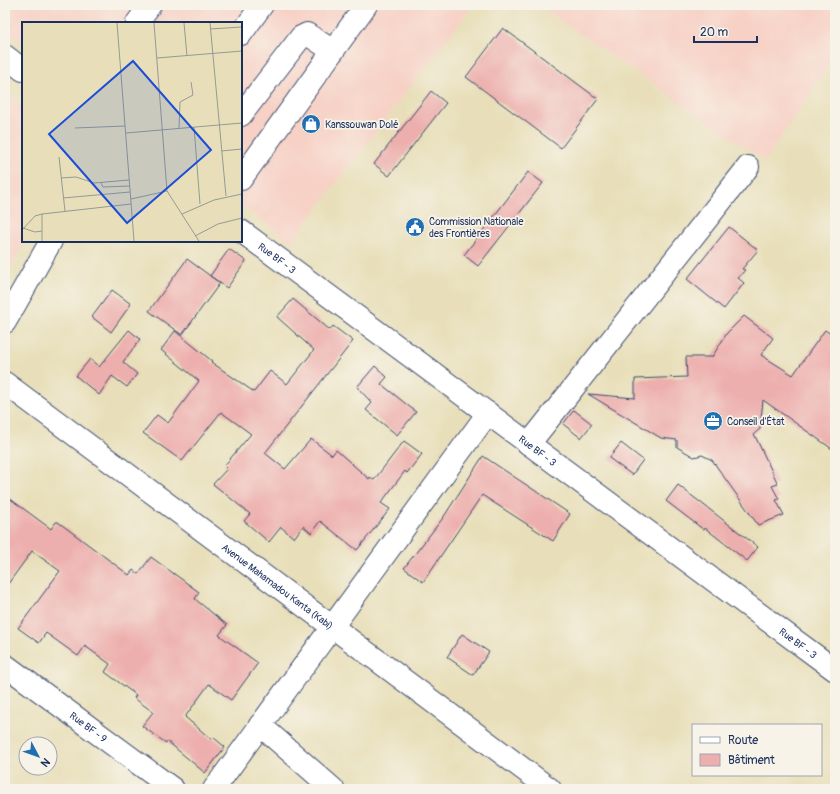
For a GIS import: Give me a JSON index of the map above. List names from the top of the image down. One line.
{"streets":{"street":["Rue BF - 3","Avenue Mahamadou Kanta (Kabi)","Rue BF - 9"]},"places":{"shop":["Kanssouwan Dolé"],"public building":["Commission Nationale des Frontières"],"office":["Conseil d'État"]},"legend":["Route","Bâtiment"],"scale_bar":"20 m","north":"bottom right"}
